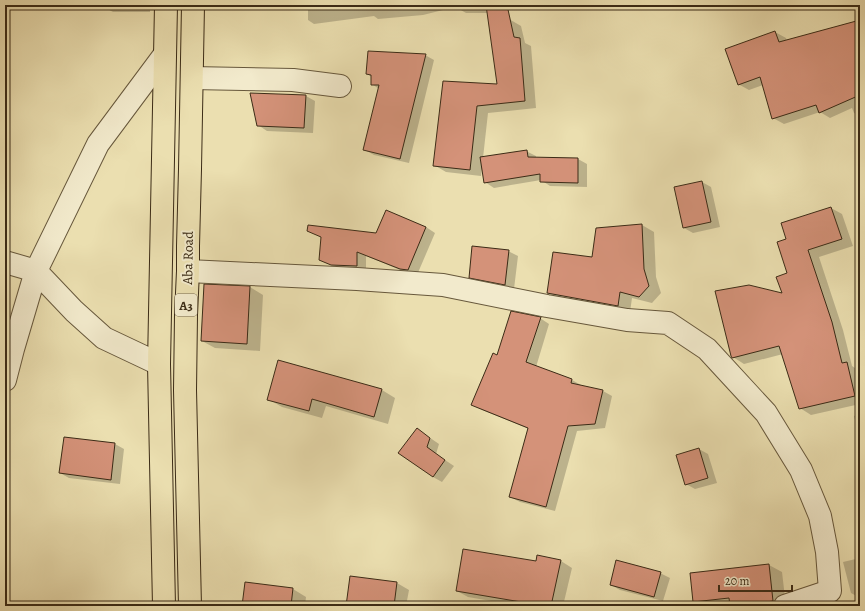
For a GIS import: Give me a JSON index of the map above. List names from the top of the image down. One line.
{"streets":{"main road":["Aba Road","A3"]},"scale_bar":"20 m"}
